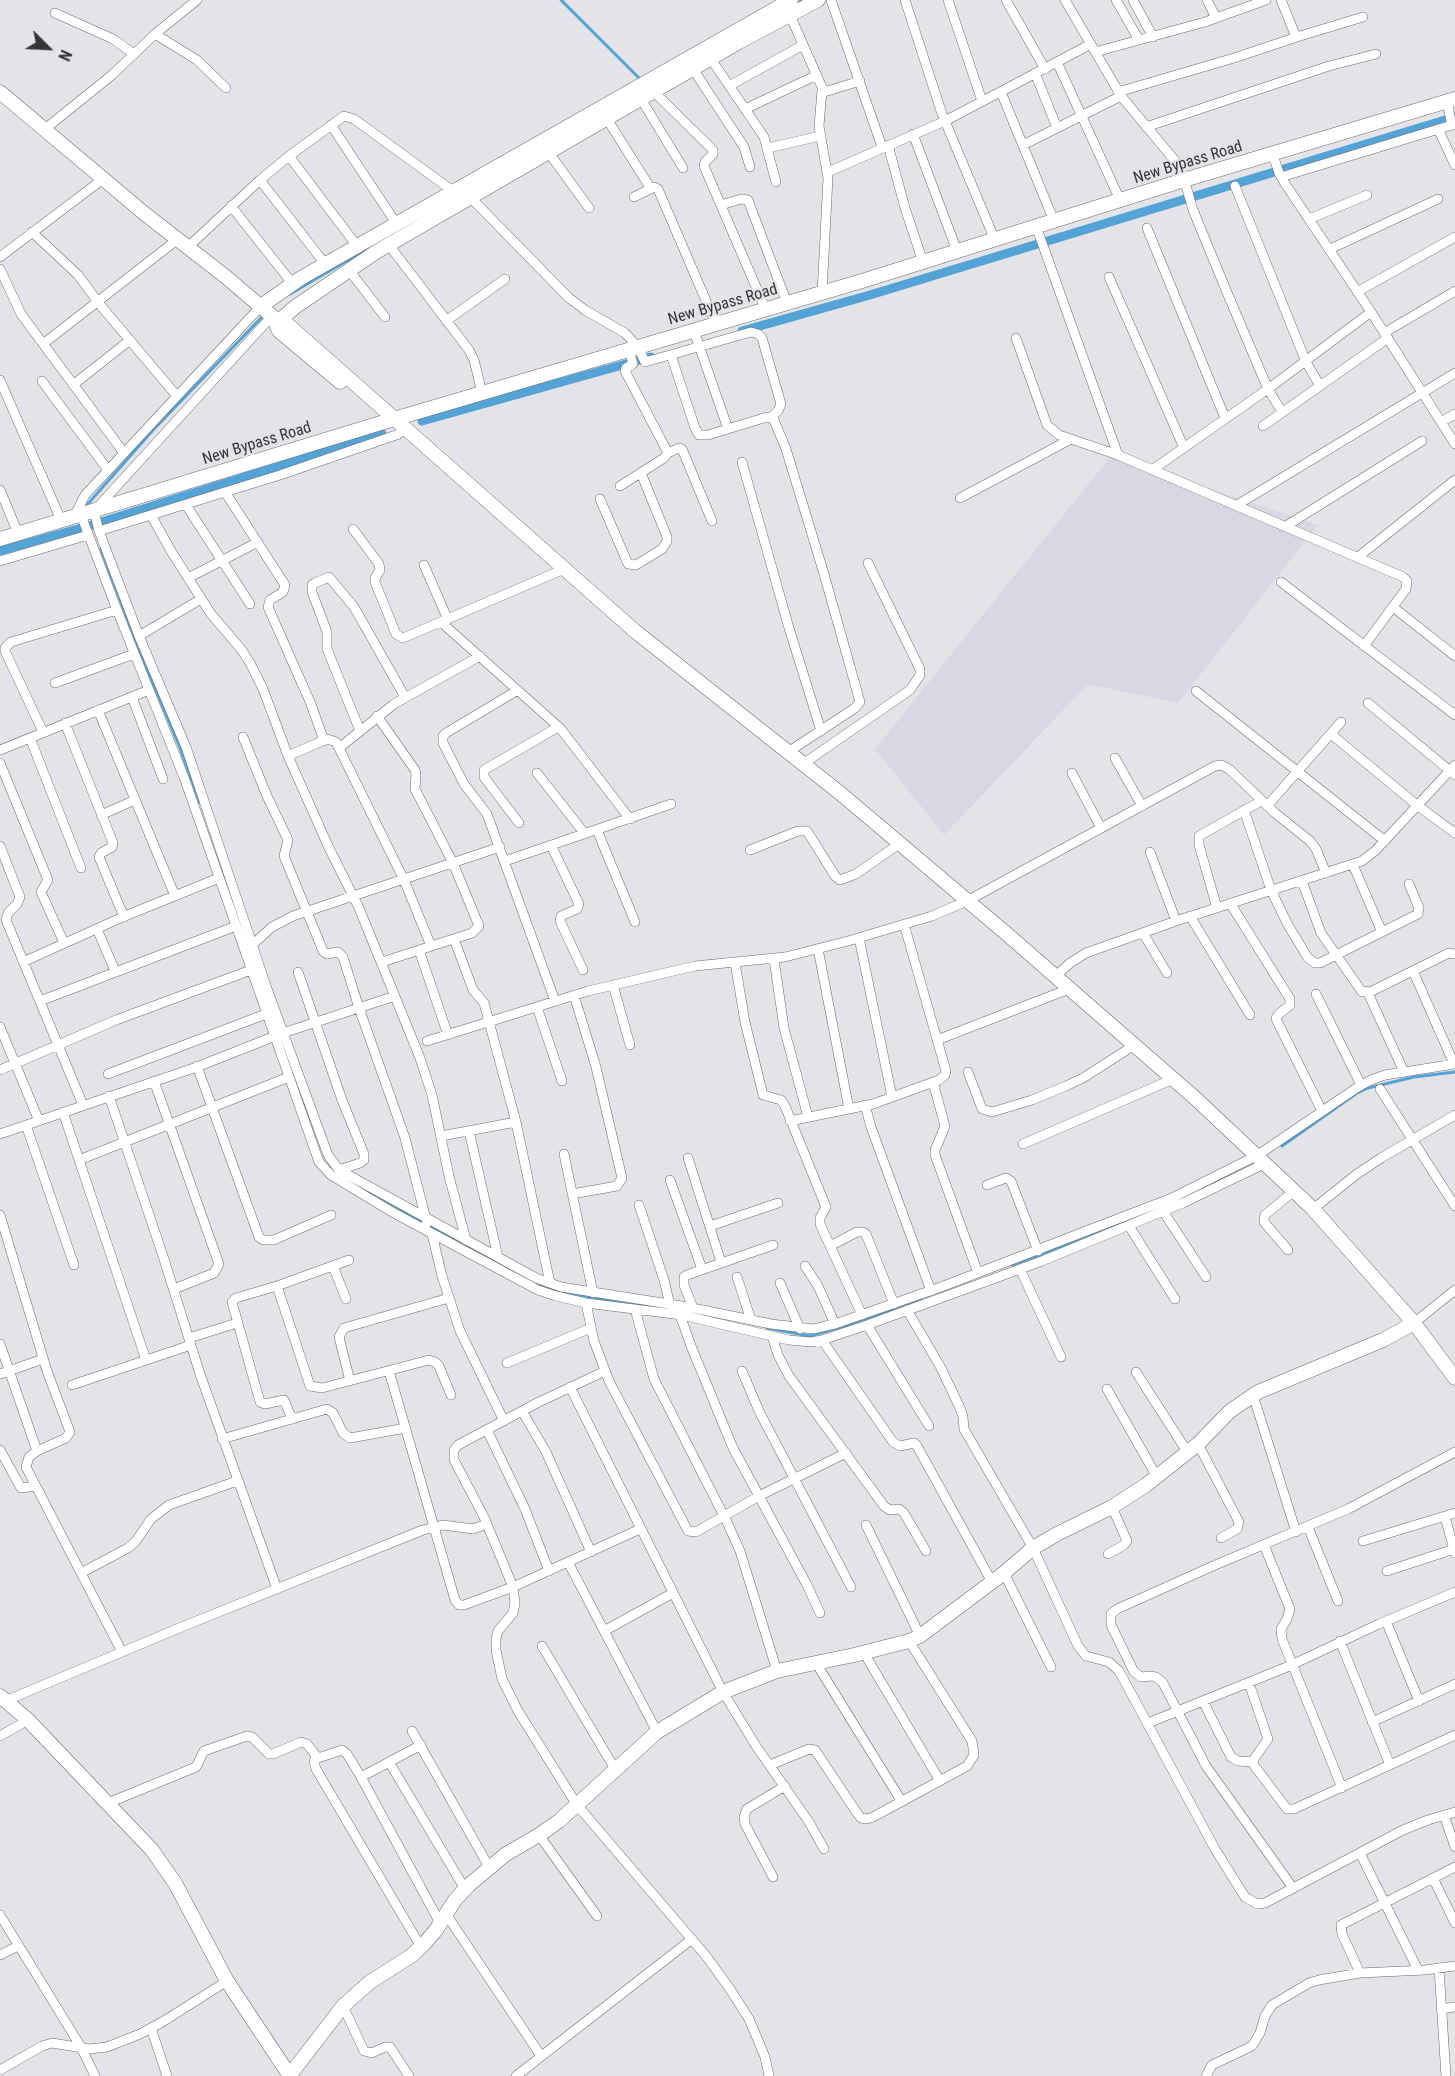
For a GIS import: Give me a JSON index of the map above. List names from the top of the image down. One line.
{"streets":{"street":["New Bypass Road"]},"north":"bottom right"}
